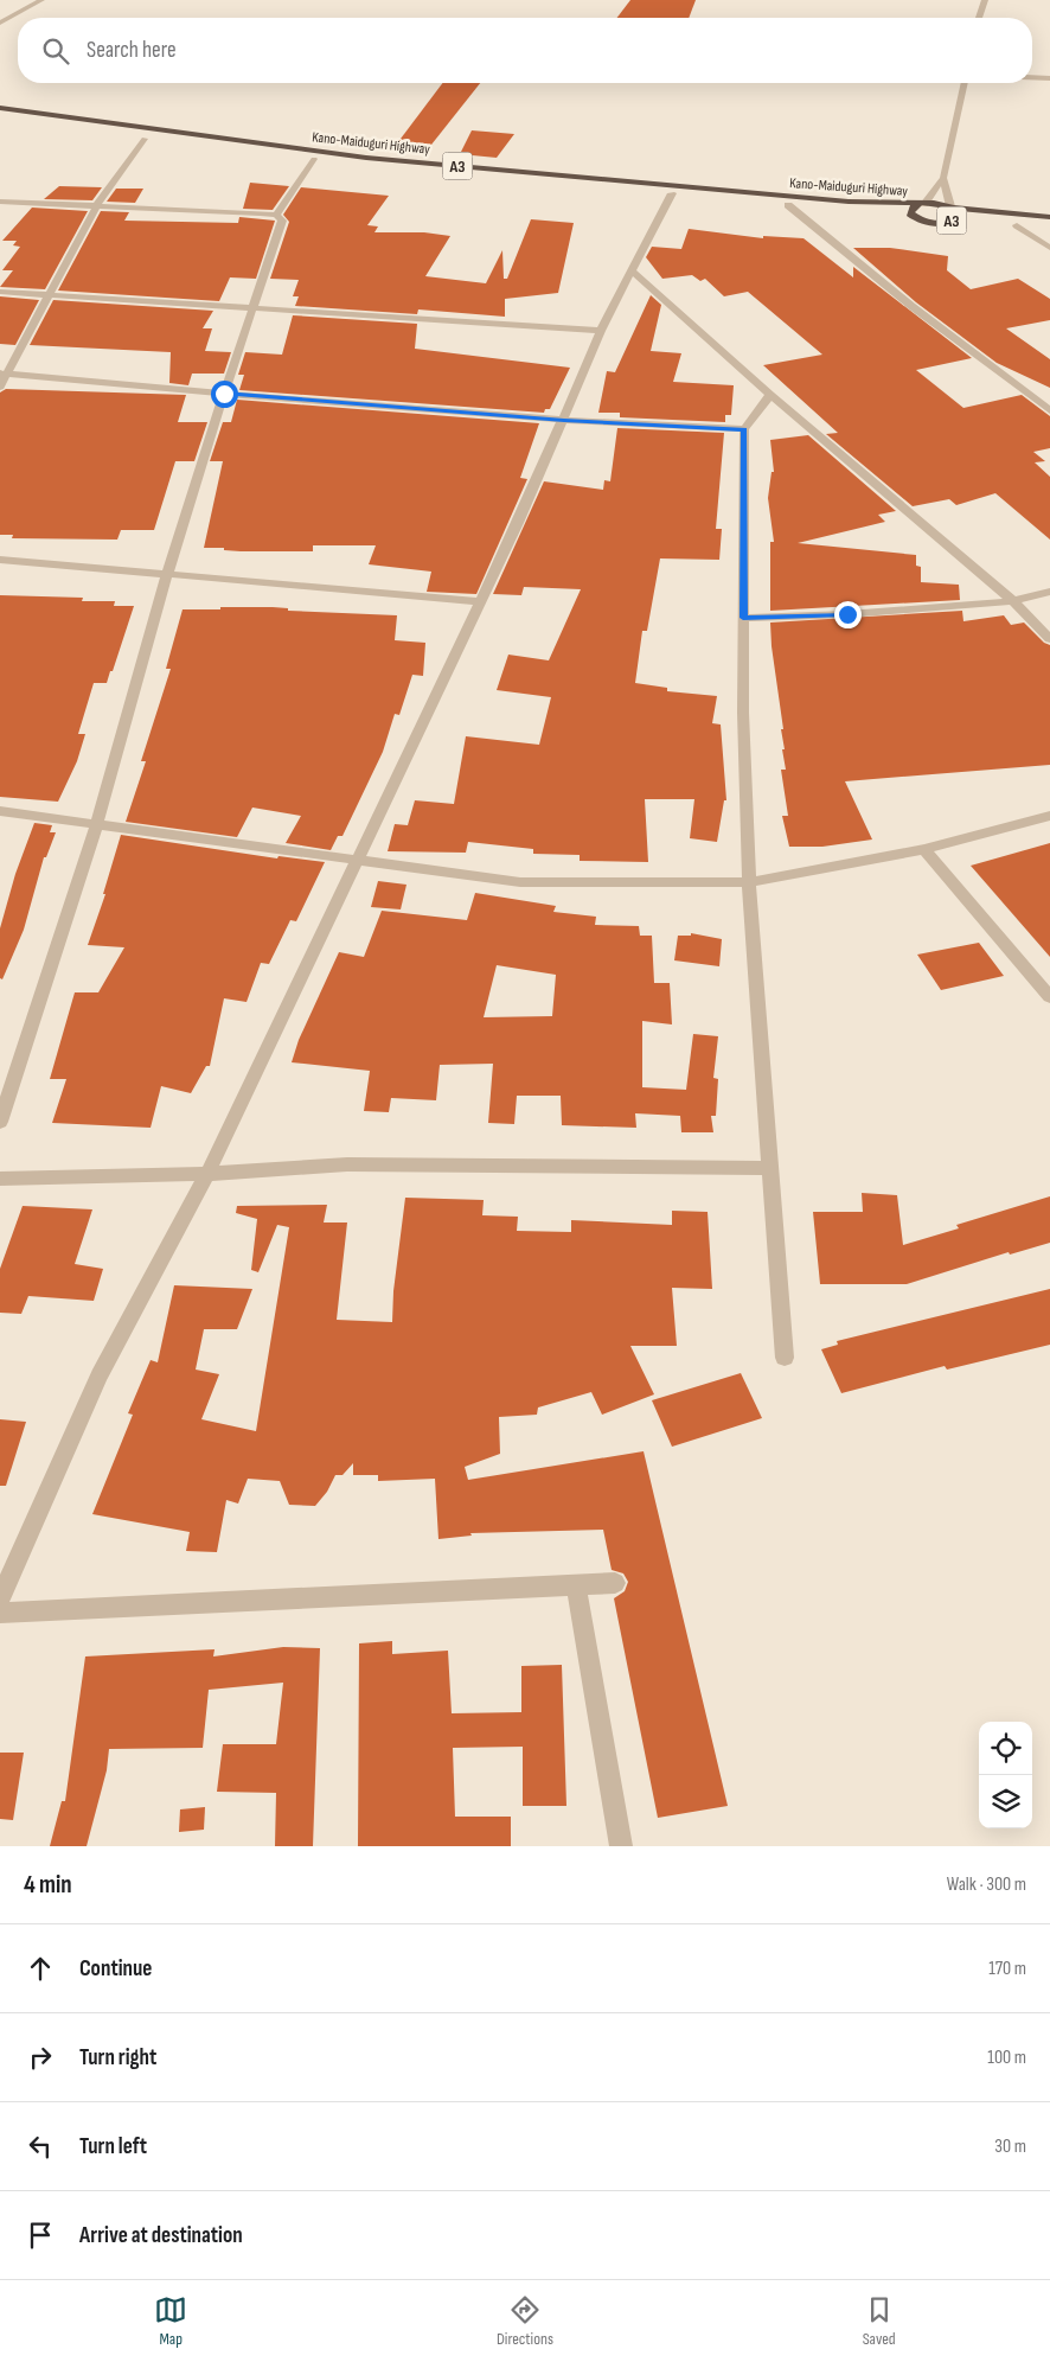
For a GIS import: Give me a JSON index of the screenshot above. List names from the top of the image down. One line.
{"streets":{"highway":["Kano-Maiduguri Highway","A3"]},"crossings":[["Kano-Maiduguri Highway","A3"]],"page":{"search":"Search here","heading":["4 min","Walk · 300 m"],"list":[["Continue","170 m"],["Turn right","100 m"],["Turn left","30 m"],"Arrive at destination"],"nav":["Map","Directions","Saved"]}}
